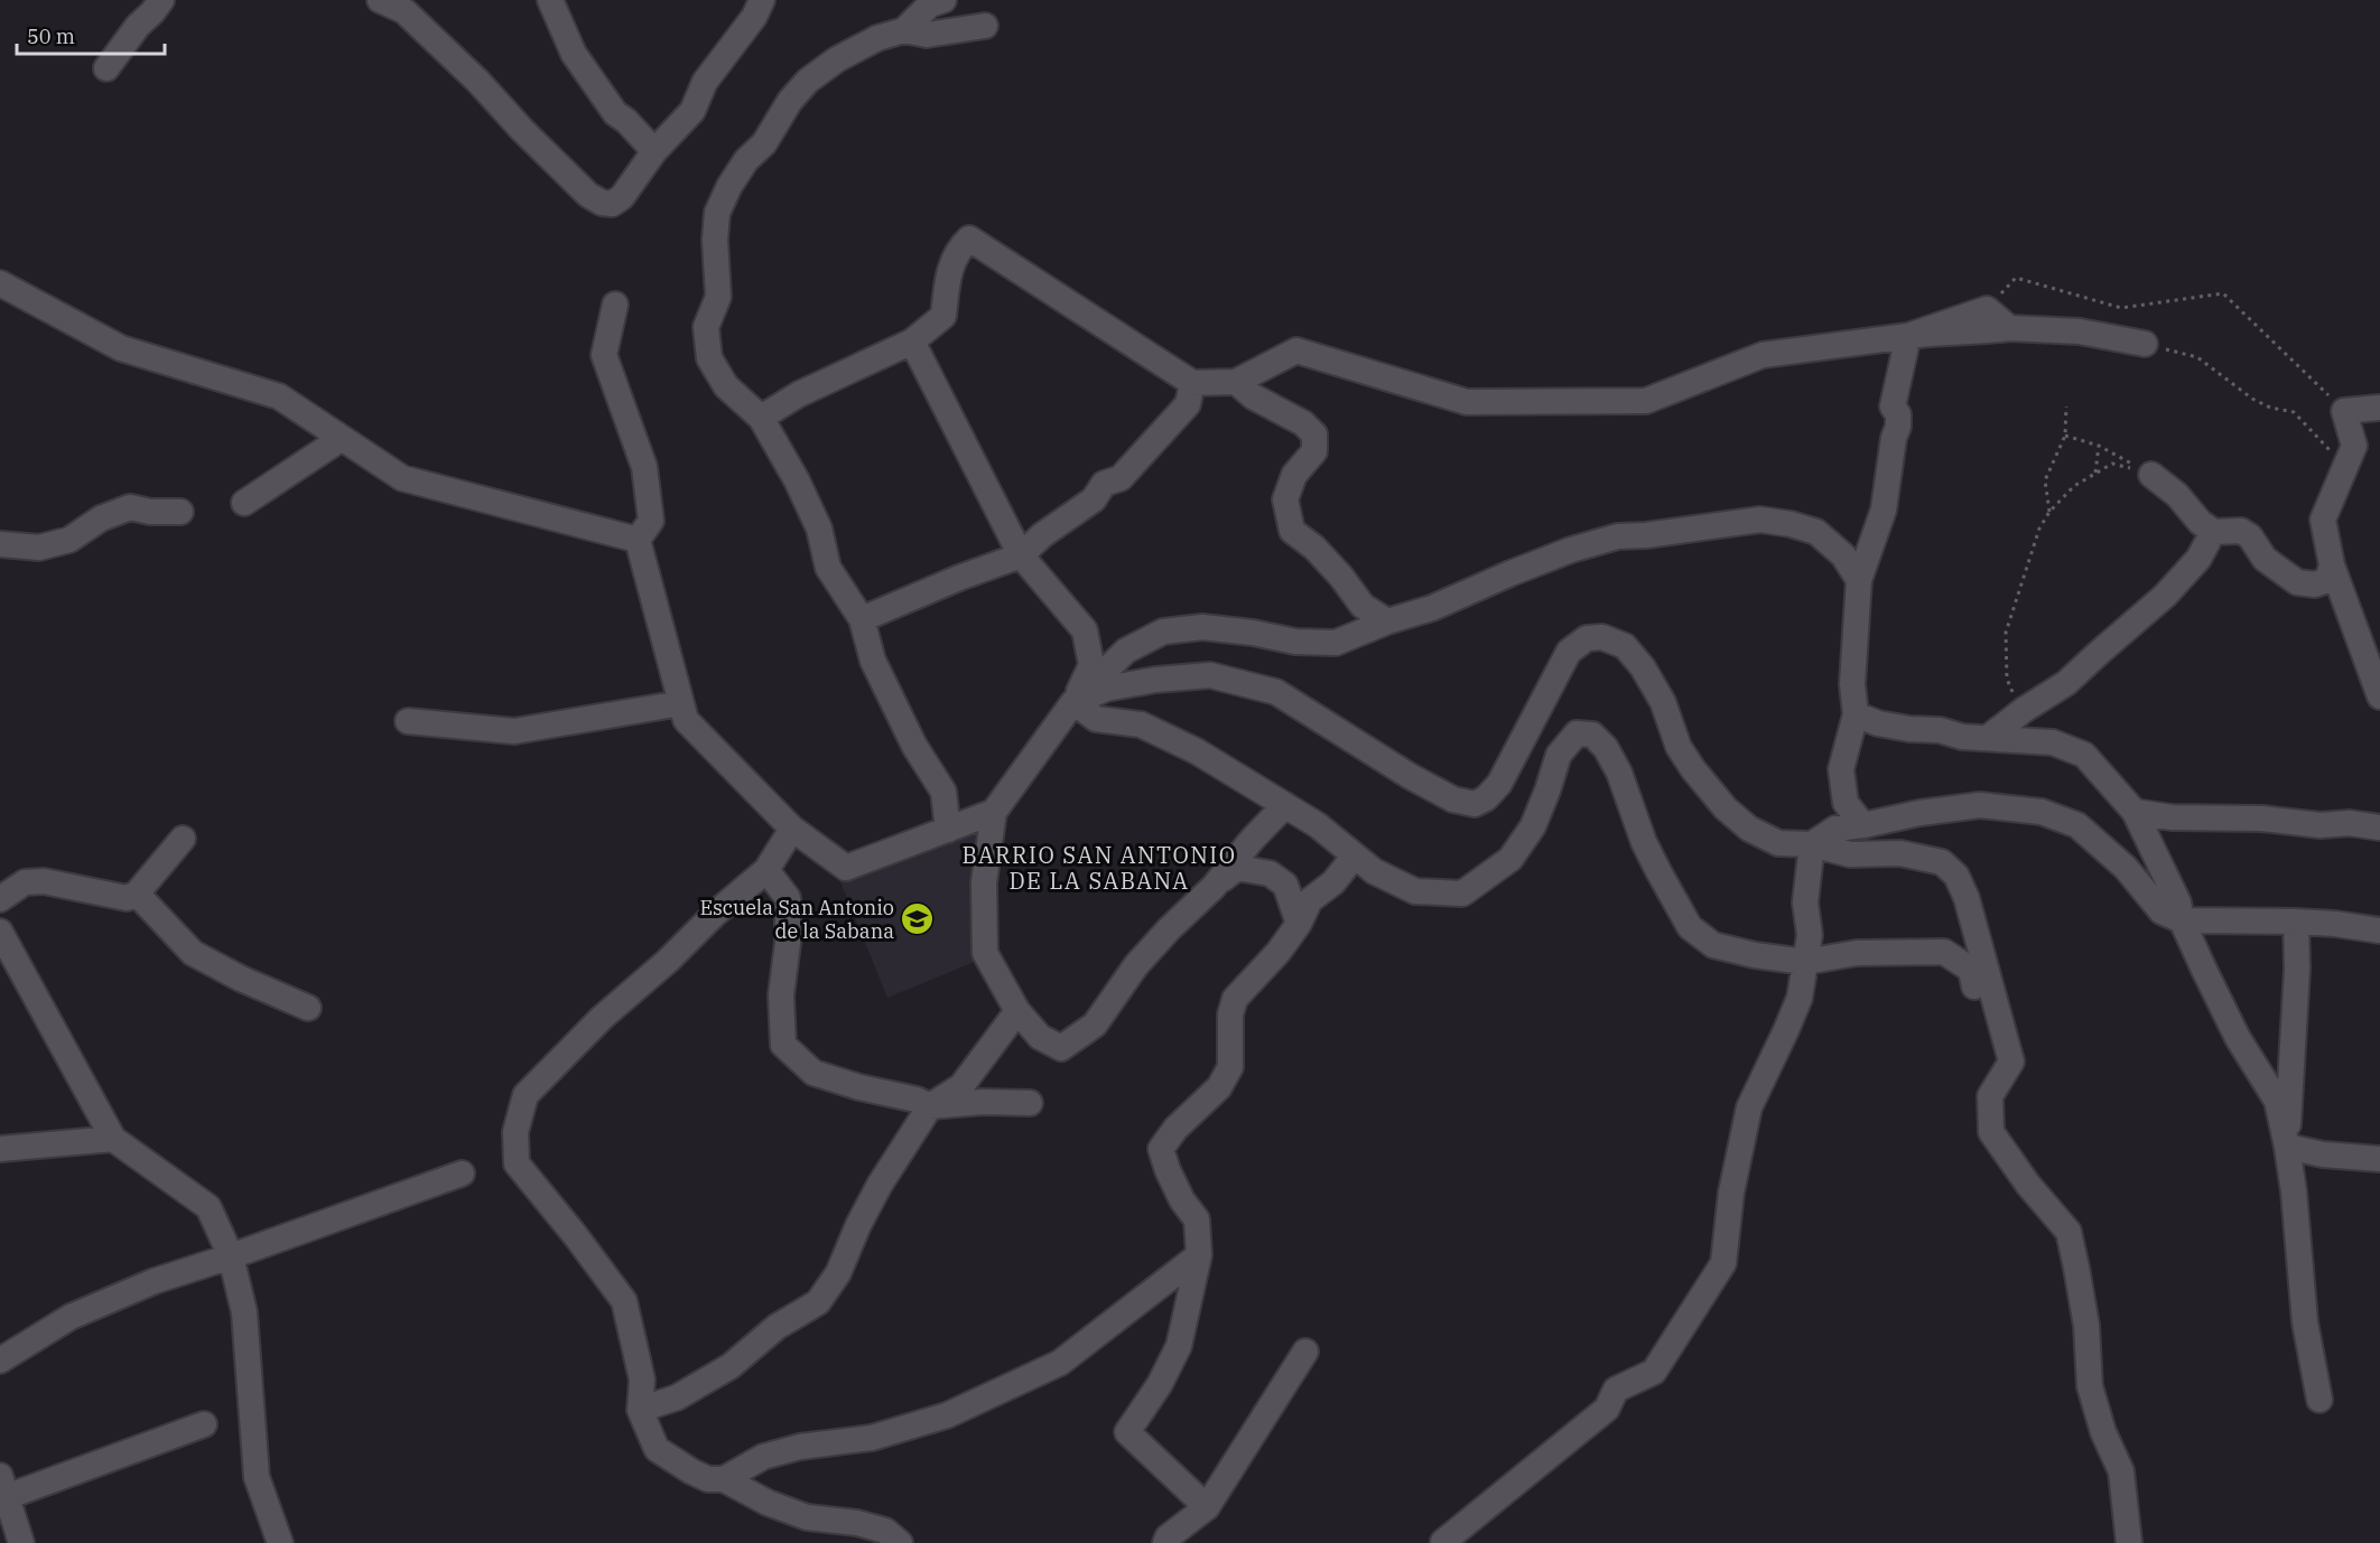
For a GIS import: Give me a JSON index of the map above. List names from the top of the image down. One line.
{"districts":["BARRIO SAN ANTONIO DE LA SABANA"],"places":{"school or university":["Escuela San Antonio de la Sabana"]},"scale_bar":"50 m"}
